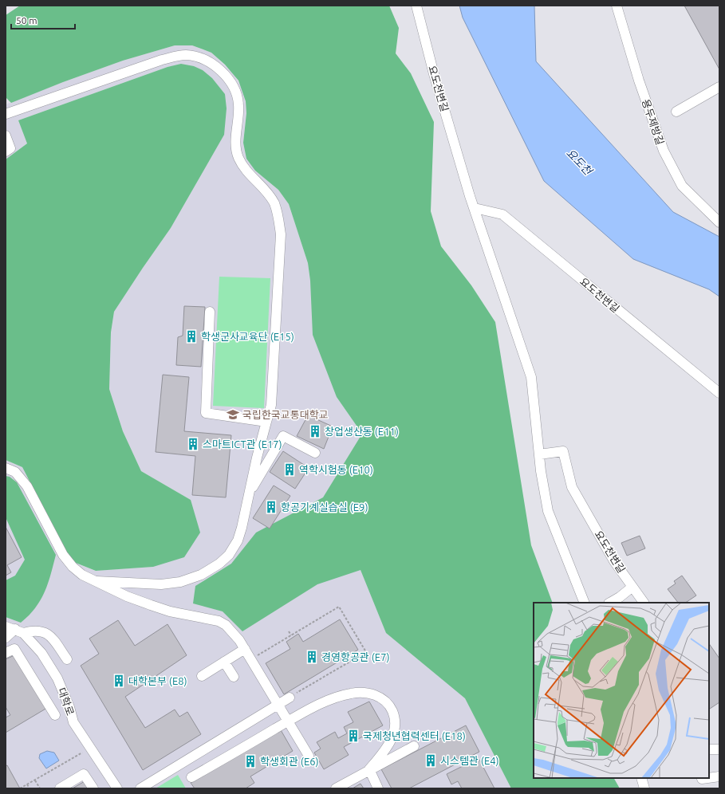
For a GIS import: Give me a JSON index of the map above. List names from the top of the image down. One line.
{"streets":{"street":["요도천변길","용두제방길","대학로"]},"water":["요도천"],"places":{"building":["학생군사교육단 (E15)","창업생산동 (E11)","스마트ICT관 (E17)","역학시험동 (E10)","항공기계실습실 (E9)","경영항공관 (E7)","대학본부 (E8)","국제청년협력센터 (E18)","시스템관 (E4)","학생회관 (E6)"],"school or university":["국립한국교통대학교"]},"scale_bar":"50 m"}
